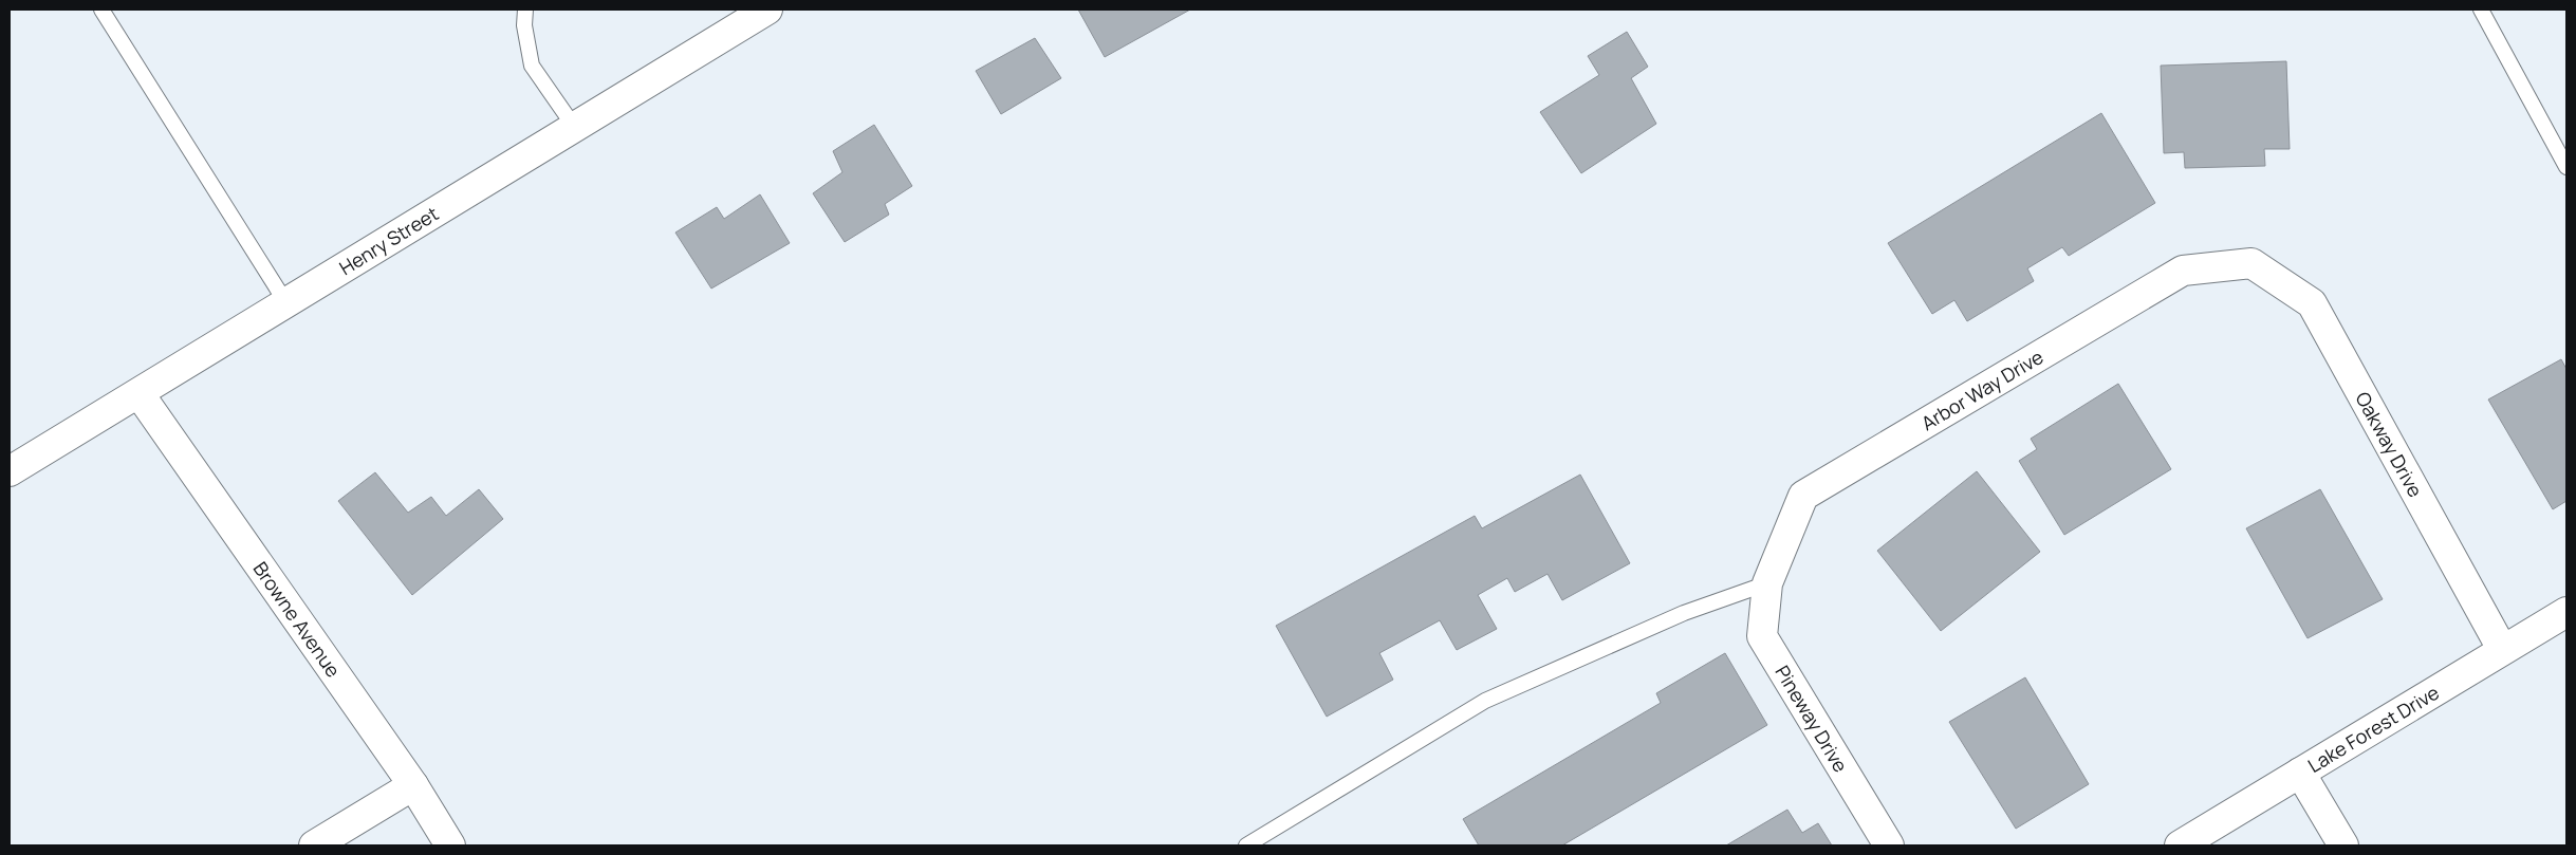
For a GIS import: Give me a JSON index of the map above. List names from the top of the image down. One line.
{"streets":{"street":["Henry Street","Arbor Way Drive","Oakway Drive","Browne Avenue","Pineway Drive","Lake Forest Drive"]},"crossings":[["Henry Street","Browne Avenue"],["Arbor Way Drive","Oakway Drive"],["Arbor Way Drive","Pineway Drive"],["Oakway Drive","Lake Forest Drive"]]}
